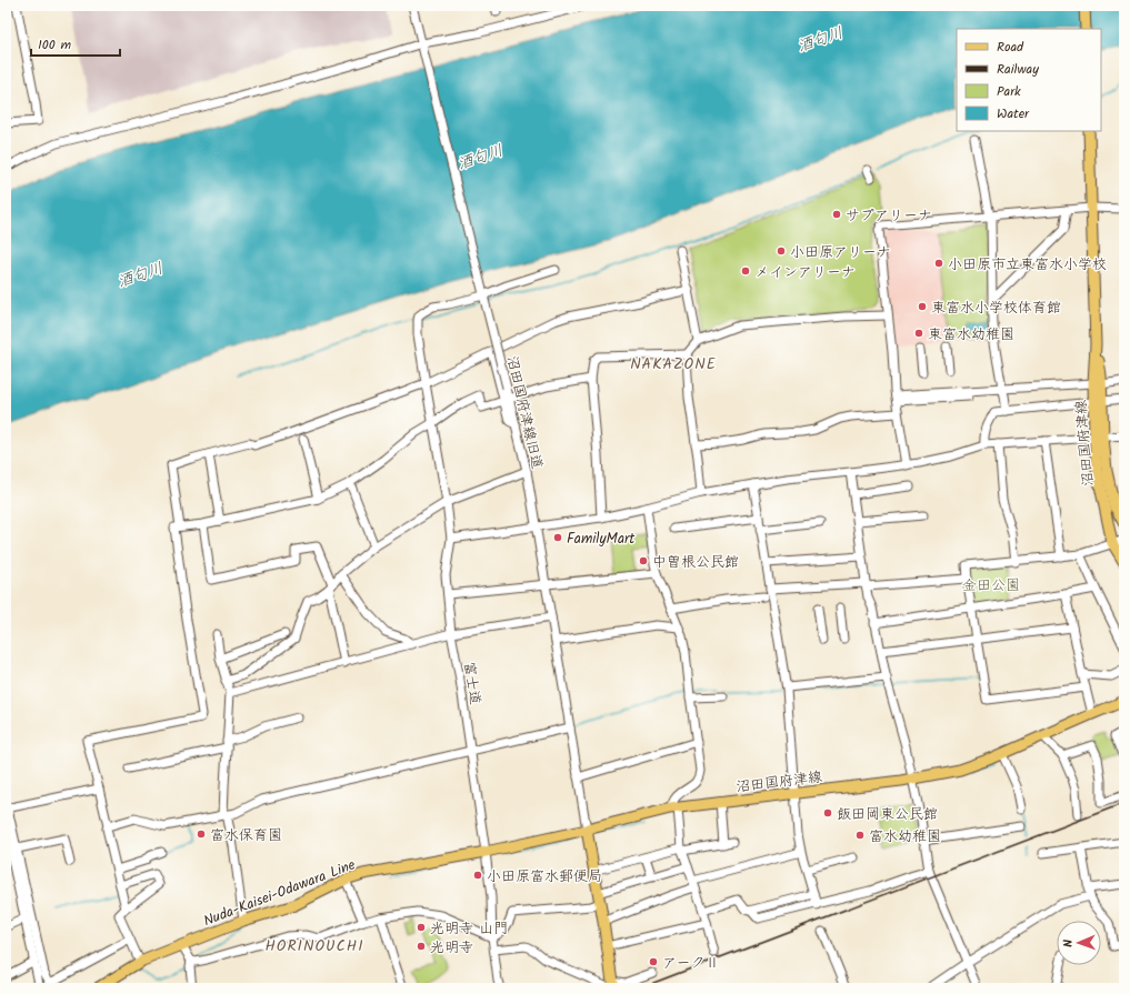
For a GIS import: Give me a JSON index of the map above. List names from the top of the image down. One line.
{"streets":{"main road":["沼田国府津線","Nuda-Kaisei-Odawara Line"],"street":["沼田国府津線旧道","富士道"]},"crossings":[["沼田国府津線旧道","沼田国府津線"],["沼田国府津線旧道","富士道"],["沼田国府津線旧道","Nuda-Kaisei-Odawara Line"],["沼田国府津線","Nuda-Kaisei-Odawara Line"],["富士道","Nuda-Kaisei-Odawara Line"]],"districts":["NAKAZONE","HORINOUCHI"],"water":["酒匂川"],"parks":["金田公園"],"places":["サブアリーナ","小田原アリーナ","小田原市立東富水小学校","メインアリーナ","東富水小学校体育館","東富水幼稚園","FamilyMart","中曽根公民館","飯田岡東公民館","富水保育園","富水幼稚園","小田原富水郵便局","光明寺 山門","光明寺","アークⅡ"],"legend":["Road","Railway","Park","Water"],"scale_bar":"100 m","north":"left"}
